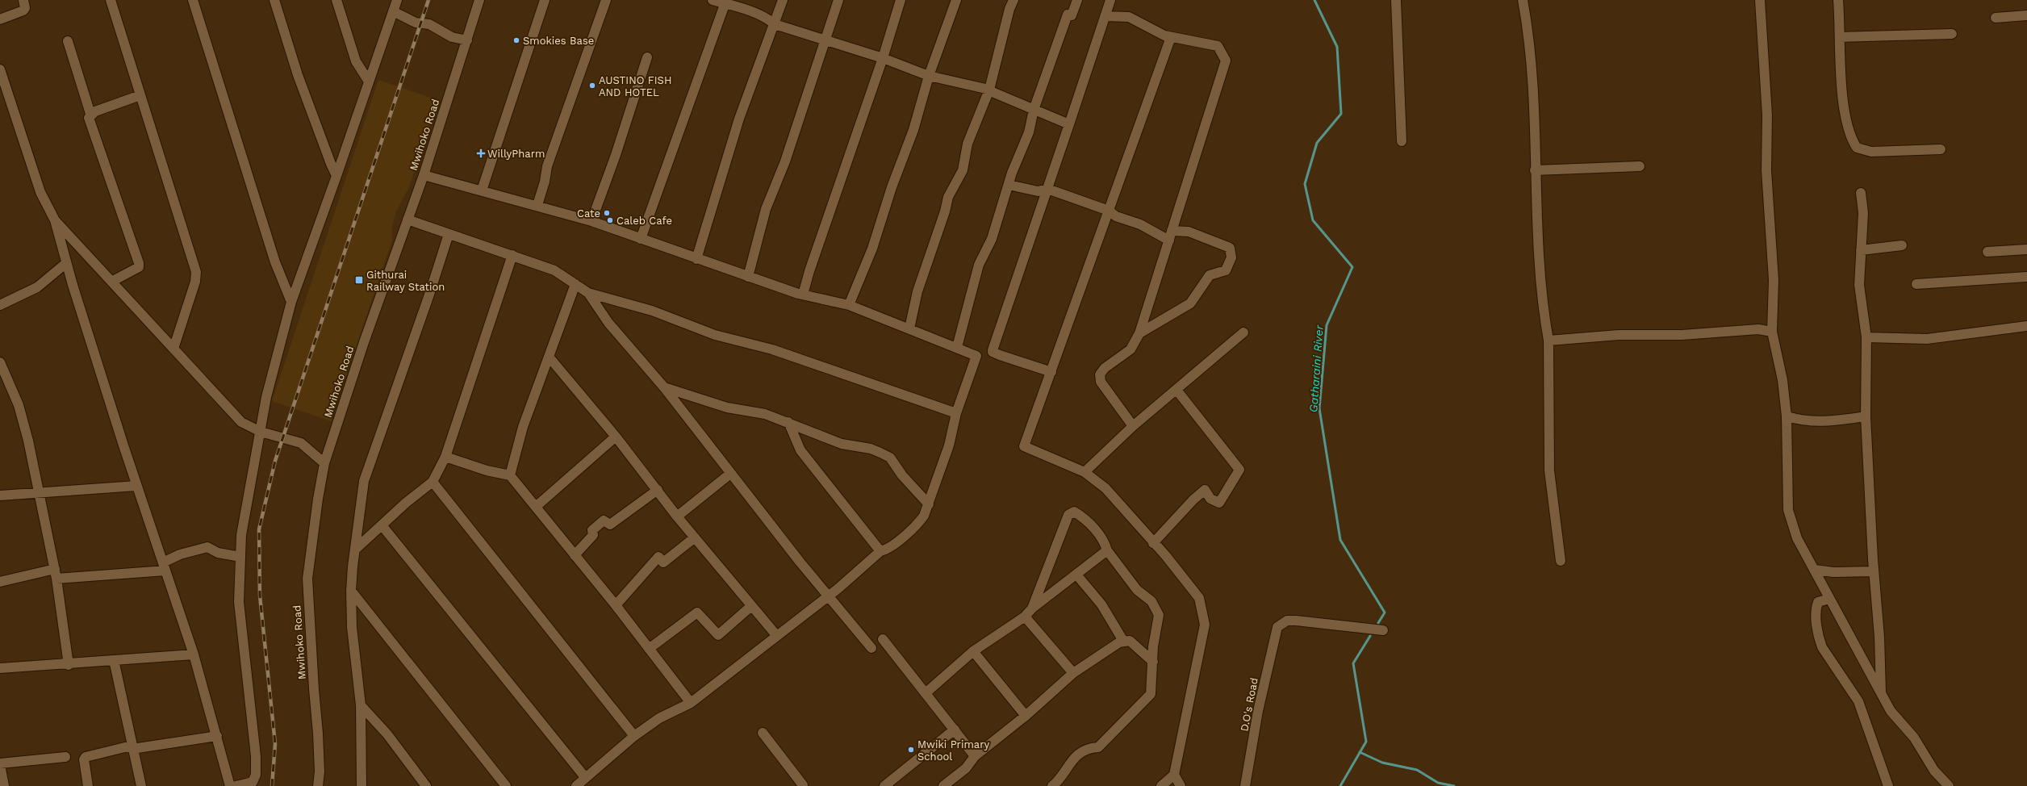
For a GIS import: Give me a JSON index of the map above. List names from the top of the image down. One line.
{"streets":{"street":["Mwihoko Road","D.O's Road"]},"water":["Gatharaini River"],"places":{"other":["Smokies Base","AUSTINO FISH AND HOTEL","Cate","Caleb Cafe","Mwiki Primary School"],"health":["WillyPharm"],"transit":["Githurai Railway Station"]}}
